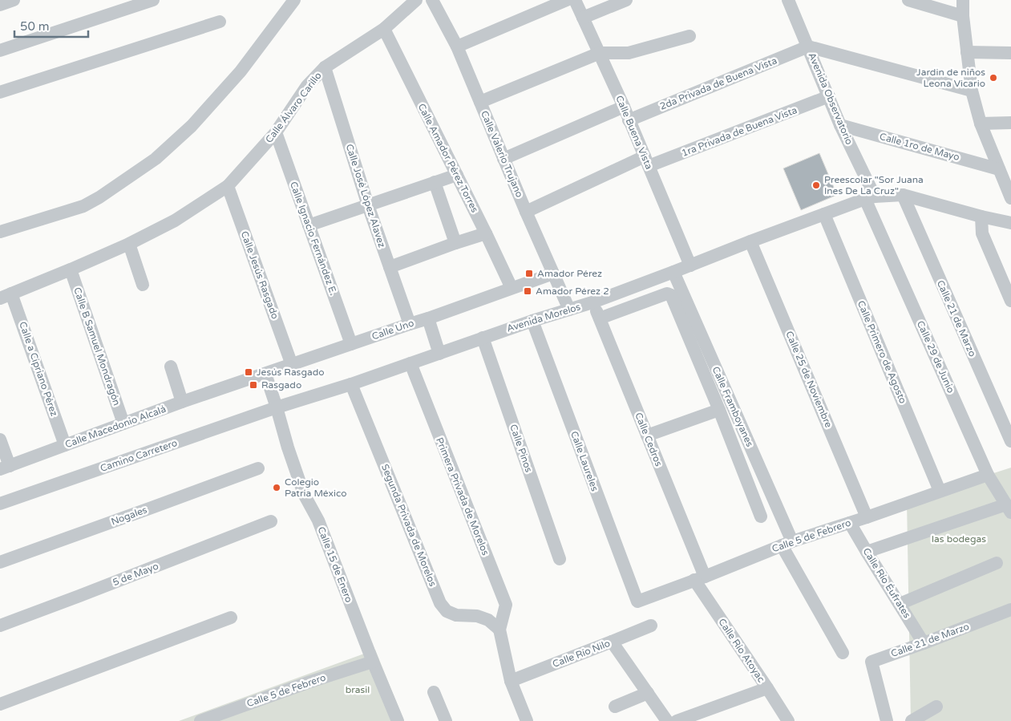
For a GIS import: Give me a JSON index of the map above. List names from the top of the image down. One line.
{"streets":{"street":["2da Privada de Buena Vista","Avenida Observatorio","Calle Álvaro Carillo","1ra Privada de Buena Vista","Calle Buena Vista","Calle 1ro de Mayo","Calle Valerio Trujano","Calle Amador Pérez Torres","Calle José López Alavez","Calle Ignacio Fernández E.","Calle Jesús Rasgado","Avenida Morelos","Calle 21 de Marzo","Calle Uno","Calle B Samuel Mondragón","Calle Primero de Agosto","Calle 29 de Junio","Calle a Cipriano Pérez","Calle 25 de Noviembre","Calle Framboyanes","Calle Macedonio Alcalá","Calle Cedros","Calle Pinos","Camino Carretero","Calle Laureles","Primera Privada de Morelos","Nogales","Segunda Privada de Morelos","Calle 5 de Febrero","Calle 15 de Enero","5 de Mayo","Calle Río Éufrates","Calle Río Atoyac","Calle Río Nilo"]},"crossings":[["2da Privada de Buena Vista","Avenida Observatorio"],["2da Privada de Buena Vista","Calle Buena Vista"],["Avenida Observatorio","1ra Privada de Buena Vista"],["Avenida Observatorio","Calle 1ro de Mayo"],["Avenida Observatorio","Avenida Morelos"],["Avenida Observatorio","Calle 29 de Junio"],["Calle Álvaro Carillo","Calle Amador Pérez Torres"],["Calle Álvaro Carillo","Calle José López Alavez"],["Calle Álvaro Carillo","Calle Ignacio Fernández E."],["Calle Álvaro Carillo","Calle Jesús Rasgado"],["Calle Álvaro Carillo","Calle B Samuel Mondragón"],["Calle Álvaro Carillo","Calle a Cipriano Pérez"],["1ra Privada de Buena Vista","Calle Buena Vista"],["1ra Privada de Buena Vista","Calle Valerio Trujano"],["Calle Buena Vista","Avenida Morelos"],["Calle Valerio Trujano","Avenida Morelos"],["Calle Valerio Trujano","Calle Uno"],["Calle Amador Pérez Torres","Calle Uno"],["Calle José López Alavez","Calle Uno"],["Calle Ignacio Fernández E.","Calle Uno"],["Calle Jesús Rasgado","Calle Uno"],["Avenida Morelos","Calle 21 de Marzo"],["Avenida Morelos","Calle Primero de Agosto"],["Avenida Morelos","Calle 29 de Junio"],["Avenida Morelos","Calle 25 de Noviembre"],["Avenida Morelos","Calle Framboyanes"],["Avenida Morelos","Calle Cedros"],["Avenida Morelos","Calle Pinos"],["Avenida Morelos","Camino Carretero"],["Avenida Morelos","Calle Laureles"],["Avenida Morelos","Primera Privada de Morelos"],["Avenida Morelos","Segunda Privada de Morelos"],["Avenida Morelos","Calle 15 de Enero"],["Calle 21 de Marzo","Calle Río Éufrates"],["Calle Uno","Calle Macedonio Alcalá"],["Calle Uno","Calle 15 de Enero"],["Calle B Samuel Mondragón","Calle Macedonio Alcalá"],["Calle Primero de Agosto","Calle 5 de Febrero"],["Calle 29 de Junio","Calle 5 de Febrero"],["Calle a Cipriano Pérez","Calle Macedonio Alcalá"],["Calle 25 de Noviembre","Calle 5 de Febrero"],["Calle Framboyanes","Calle 5 de Febrero"],["Calle Cedros","Calle 5 de Febrero"],["Calle Cedros","Calle Río Atoyac"],["Camino Carretero","Calle 15 de Enero"],["Calle Laureles","Calle 5 de Febrero"],["Primera Privada de Morelos","Segunda Privada de Morelos"],["Calle 5 de Febrero","Calle 15 de Enero"],["Calle 5 de Febrero","Calle Río Éufrates"],["Calle 5 de Febrero","Calle Río Atoyac"]],"parks":["las bodegas","brasil"],"places":{"other":["Jardin de niños Leona Vicario","Preescolar \"Sor Juana Ines De La Cruz\"","Colegio Patria México"],"transit":["Amador Pérez","Amador Pérez 2","Jesús Rasgado","Rasgado"]},"scale_bar":"50 m"}
